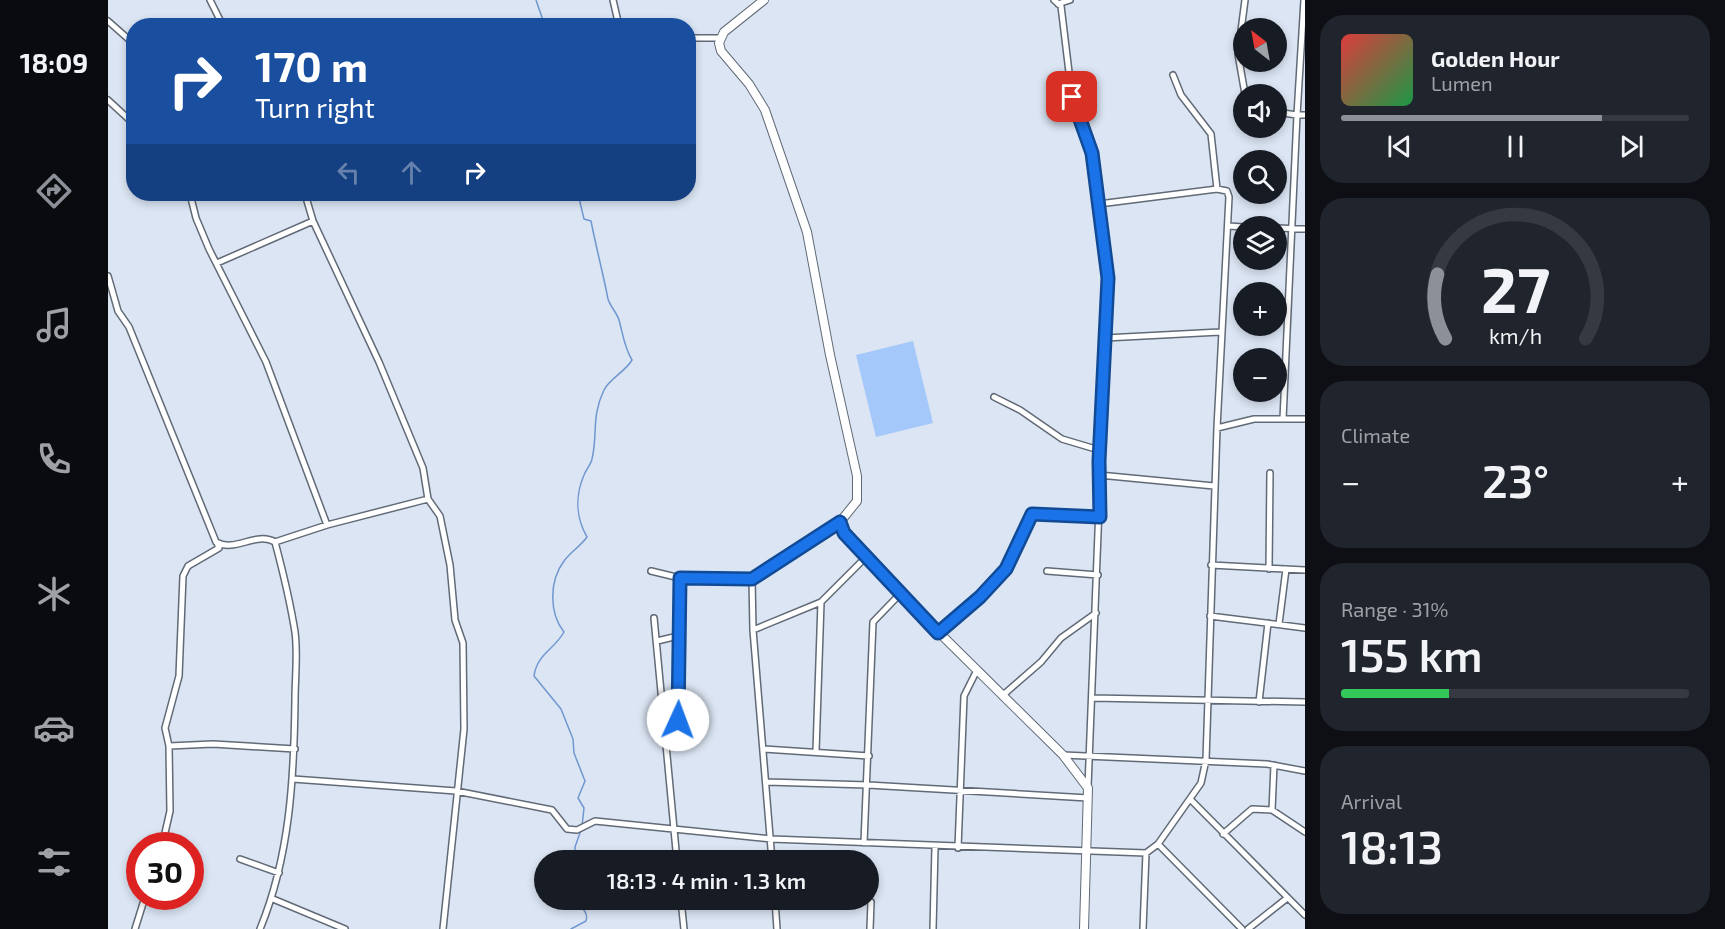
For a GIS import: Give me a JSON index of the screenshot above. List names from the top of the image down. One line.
{"north":"top left","page":{"tabs":"18:09","map_buttons":["+","−"],"turn":["170 m","Turn right"],"song":["Golden Hour","Lumen"],"tile":["Climate",["Range · 31%","155 km"],["Arrival","18:13"]],"heat":["−","23°","+"],"limit":"30","trip":"18:13 · 4 min · 1.3 km","gauge":["27","km/h"]}}
